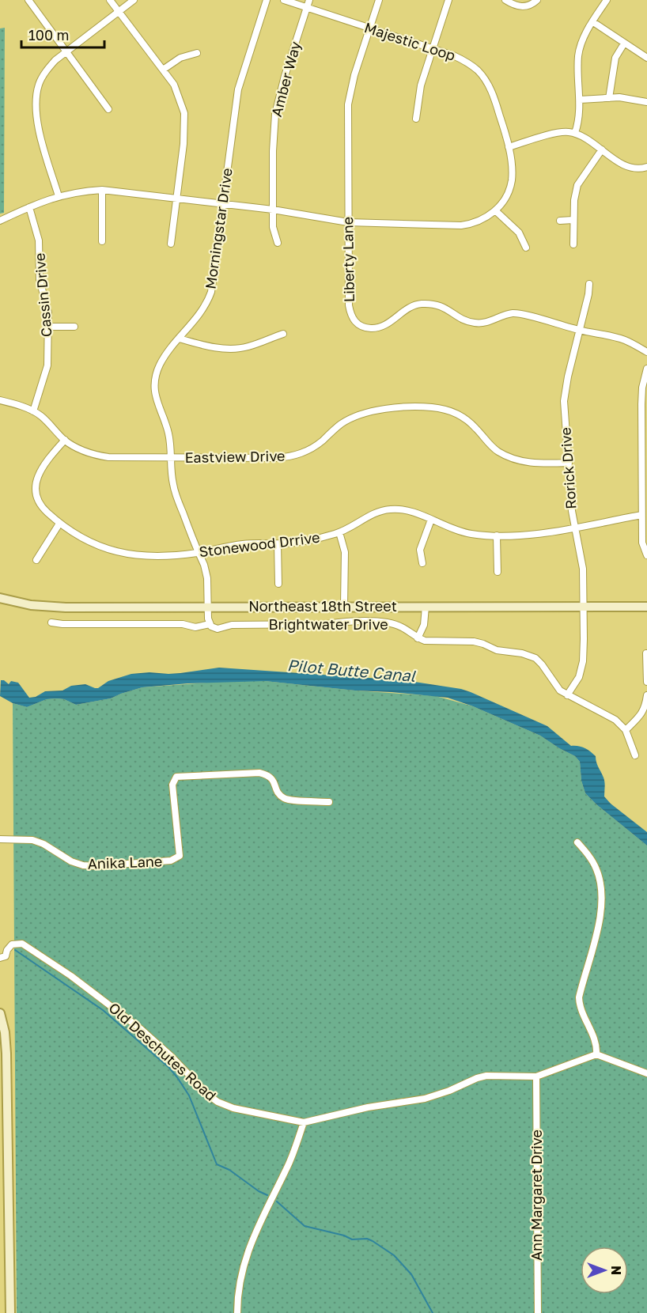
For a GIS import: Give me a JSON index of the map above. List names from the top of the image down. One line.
{"streets":{"main road":["Northeast 18th Street"],"street":["Majestic Loop","Amber Way","Morningstar Drive","Liberty Lane","Cassin Drive","Eastview Drive","Rorick Drive","Stonewood Drrive","Brightwater Drive","Anika Lane","Old Deschutes Road","Ann Margaret Drive"]},"crossings":[["Majestic Loop","Amber Way"],["Majestic Loop","Morningstar Drive"],["Majestic Loop","Liberty Lane"],["Majestic Loop","Cassin Drive"],["Morningstar Drive","Eastview Drive"],["Morningstar Drive","Stonewood Drrive"],["Morningstar Drive","Northeast 18th Street"],["Liberty Lane","Rorick Drive"],["Cassin Drive","Eastview Drive"],["Eastview Drive","Rorick Drive"],["Eastview Drive","Stonewood Drrive"],["Rorick Drive","Stonewood Drrive"],["Rorick Drive","Northeast 18th Street"],["Rorick Drive","Brightwater Drive"],["Old Deschutes Road","Ann Margaret Drive"]],"water":["Pilot Butte Canal"],"scale_bar":"100 m","north":"right"}
